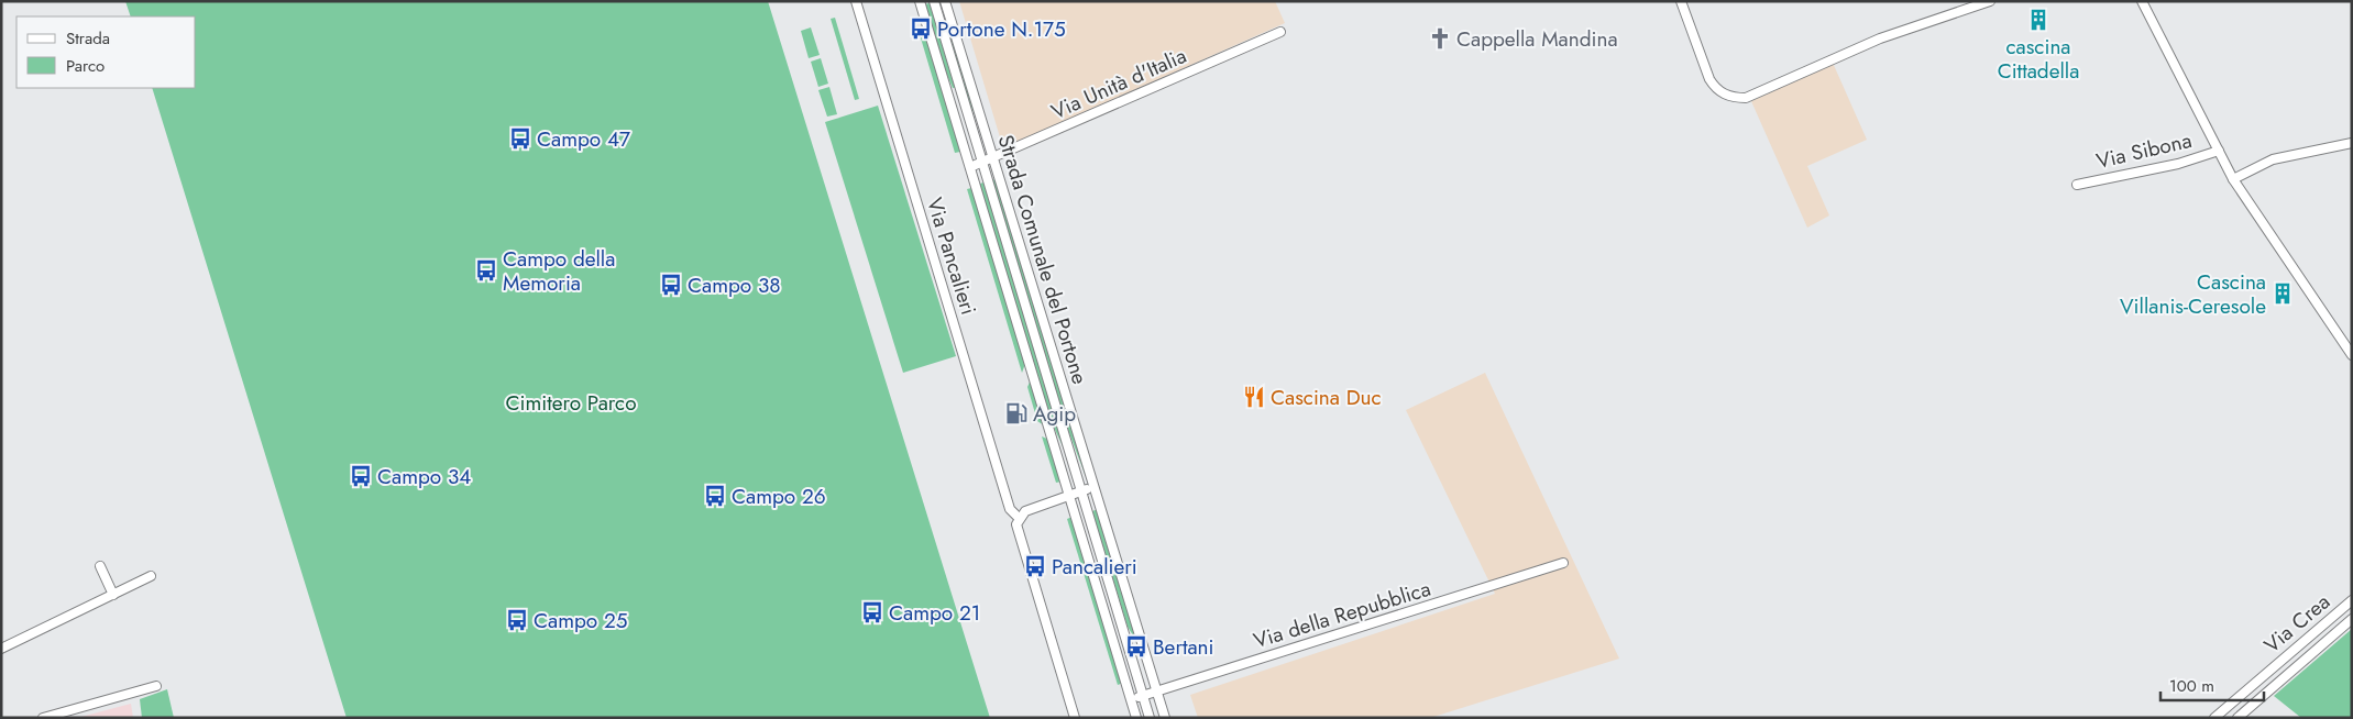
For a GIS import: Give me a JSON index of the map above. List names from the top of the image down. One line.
{"streets":{"street":["Via Unità d'Italia","Via Sibona","Via Pancalieri","Strada Comunale del Portone","Via della Repubblica","Via Crea"]},"crossings":[["Via Unità d'Italia","Strada Comunale del Portone"],["Strada Comunale del Portone","Via della Repubblica"]],"parks":["Cimitero Parco"],"places":{"building":["cascina Cittadella","Cascina Villanis-Ceresole"],"bus stop":["Portone N.175","Campo 47","Campo della Memoria","Campo 38","Campo 34","Campo 26","Pancalieri","Campo 21","Campo 25","Bertani"],"church":["Cappella Mandina"],"restaurant":["Cascina Duc"],"fuel station":["Agip"]},"legend":["Strada","Parco"],"scale_bar":"100 m"}
